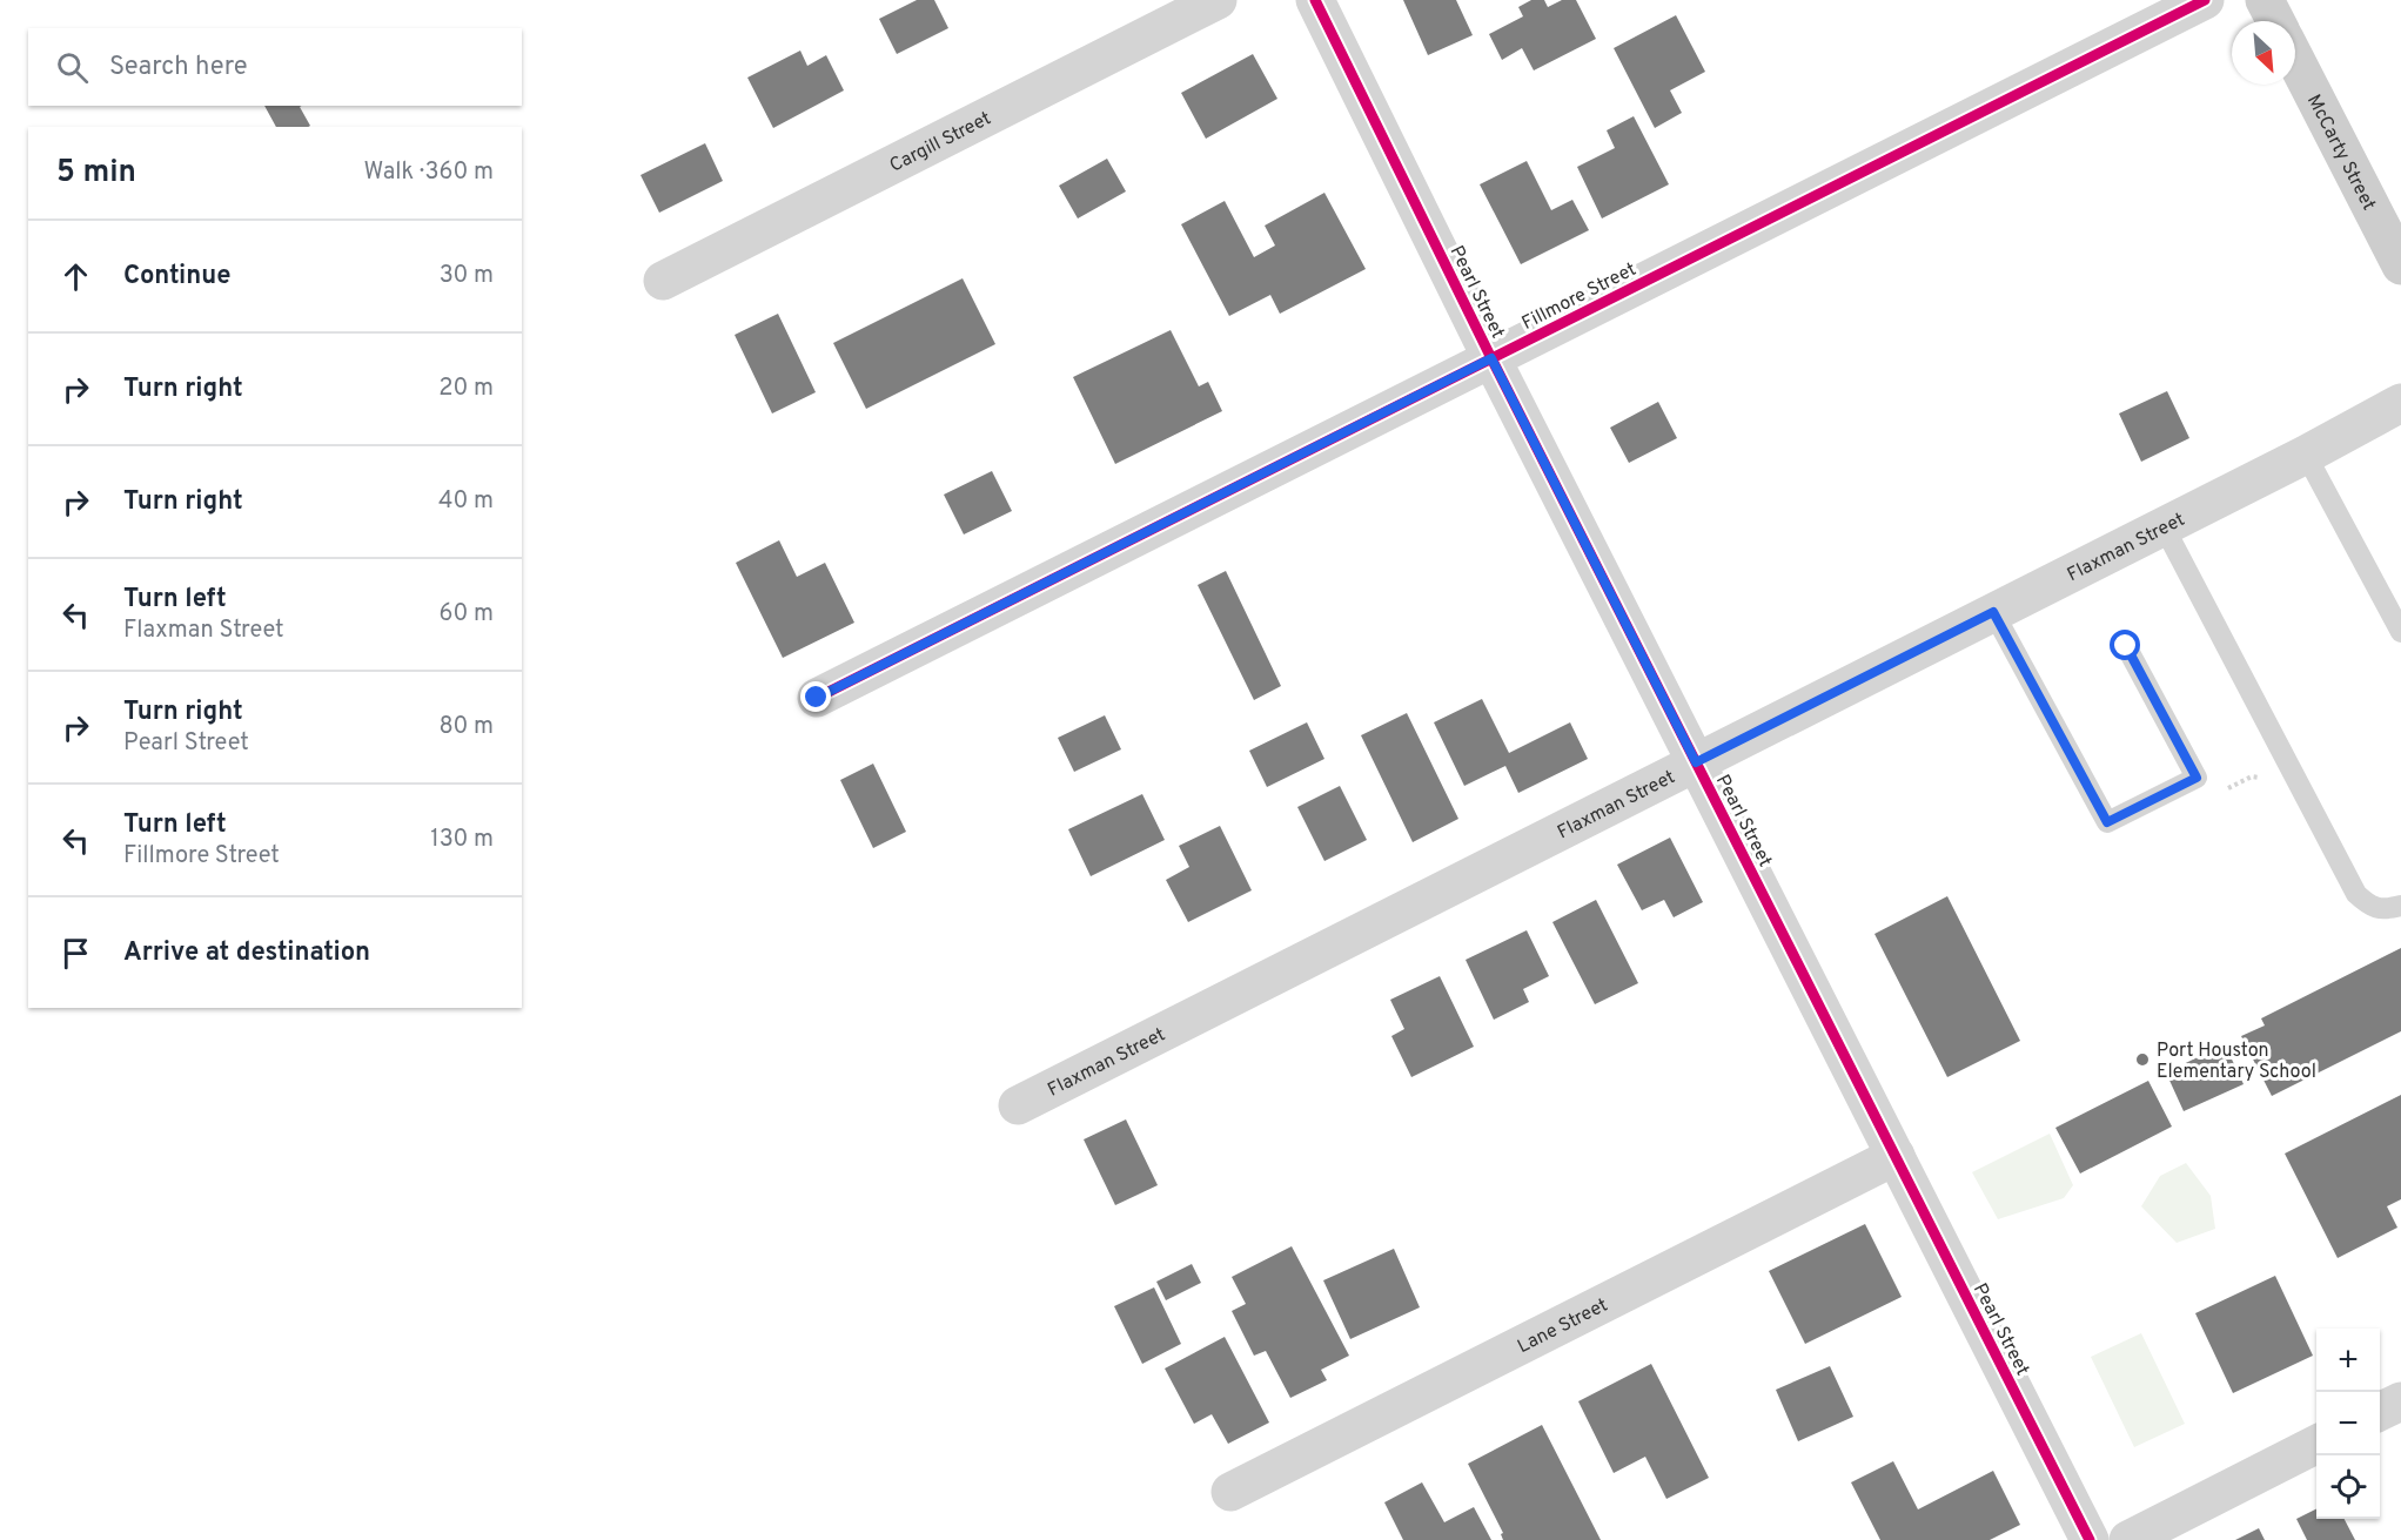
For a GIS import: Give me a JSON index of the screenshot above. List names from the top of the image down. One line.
{"streets":{"main road":["McCarty Street"],"street":["Cargill Street","Pearl Street","Fillmore Street","Flaxman Street","Lane Street"]},"crossings":[["Pearl Street","Fillmore Street"],["Pearl Street","Flaxman Street"],["Pearl Street","Lane Street"]],"places":["Port Houston Elementary School"],"north":"bottom right","page":{"search":"Search here","heading":["5 min","Walk · 360 m"],"list":[["Continue","30 m"],["Turn right","20 m"],["Turn right","40 m"],["Turn left","Flaxman Street","60 m"],["Turn right","Pearl Street","80 m"],["Turn left","Fillmore Street","130 m"],"Arrive at destination"],"map_buttons":["+","−"]}}
